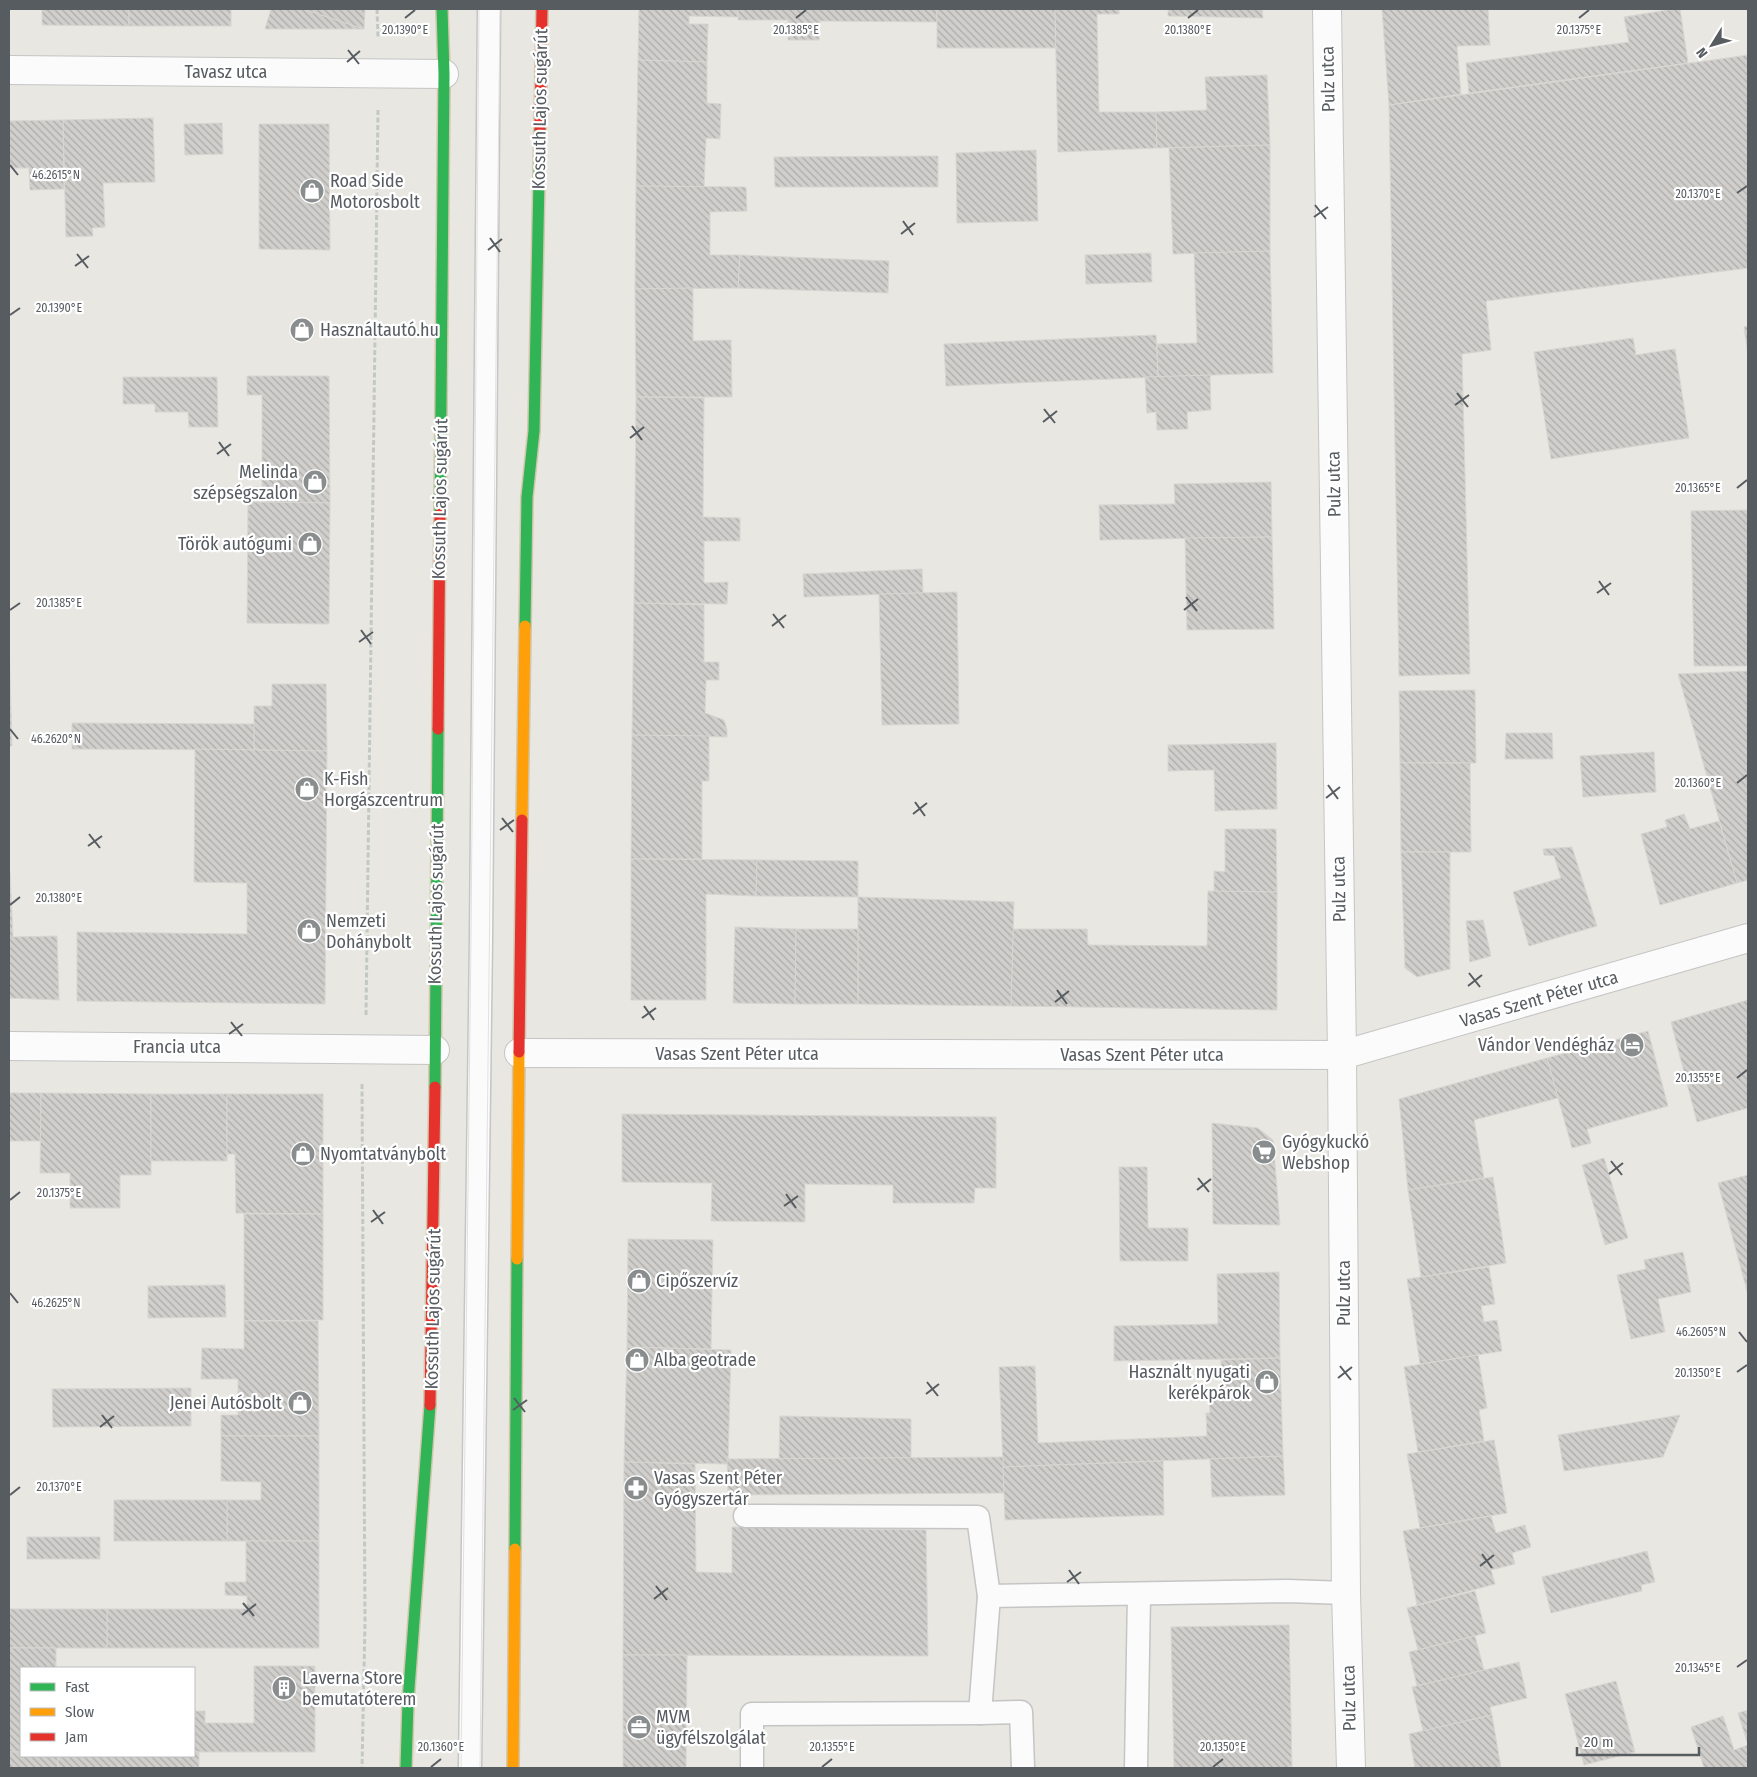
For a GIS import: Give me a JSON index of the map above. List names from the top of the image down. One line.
{"streets":{"main road":["Kossuth Lajos sugárút"],"street":["Tavasz utca","Pulz utca","Vasas Szent Péter utca","Francia utca"]},"crossings":[["Tavasz utca","Kossuth Lajos sugárút"],["Pulz utca","Vasas Szent Péter utca"],["Kossuth Lajos sugárút","Vasas Szent Péter utca"],["Kossuth Lajos sugárút","Francia utca"]],"places":{"shop":["Road Side Motorosbolt","Használtautó.hu","Melinda szépségszalon","Török autógumi","K-Fish Horgászcentrum","Nemzeti Dohánybolt","Nyomtatványbolt","Cipőszervíz","Alba geotrade","Használt nyugati kerékpárok","Jenei Autósbolt"],"hotel":["Vándor Vendégház"],"supermarket":["Gyógykuckó Webshop"],"pharmacy":["Vasas Szent Péter Gyógyszertár"],"building":["Laverna Store bemutatóterem"],"office":["MVM ügyfélszolgálat"]},"legend":["Fast","Slow","Jam"],"scale_bar":"20 m","north":"bottom left","coordinates":["20.1385°E","20.1390°E","20.1380°E","20.1375°E","46.2615°N","20.1370°E","20.1365°E","46.2620°N","20.1360°E","20.1355°E","46.2625°N","46.2605°N","20.1350°E","20.1345°E"]}
